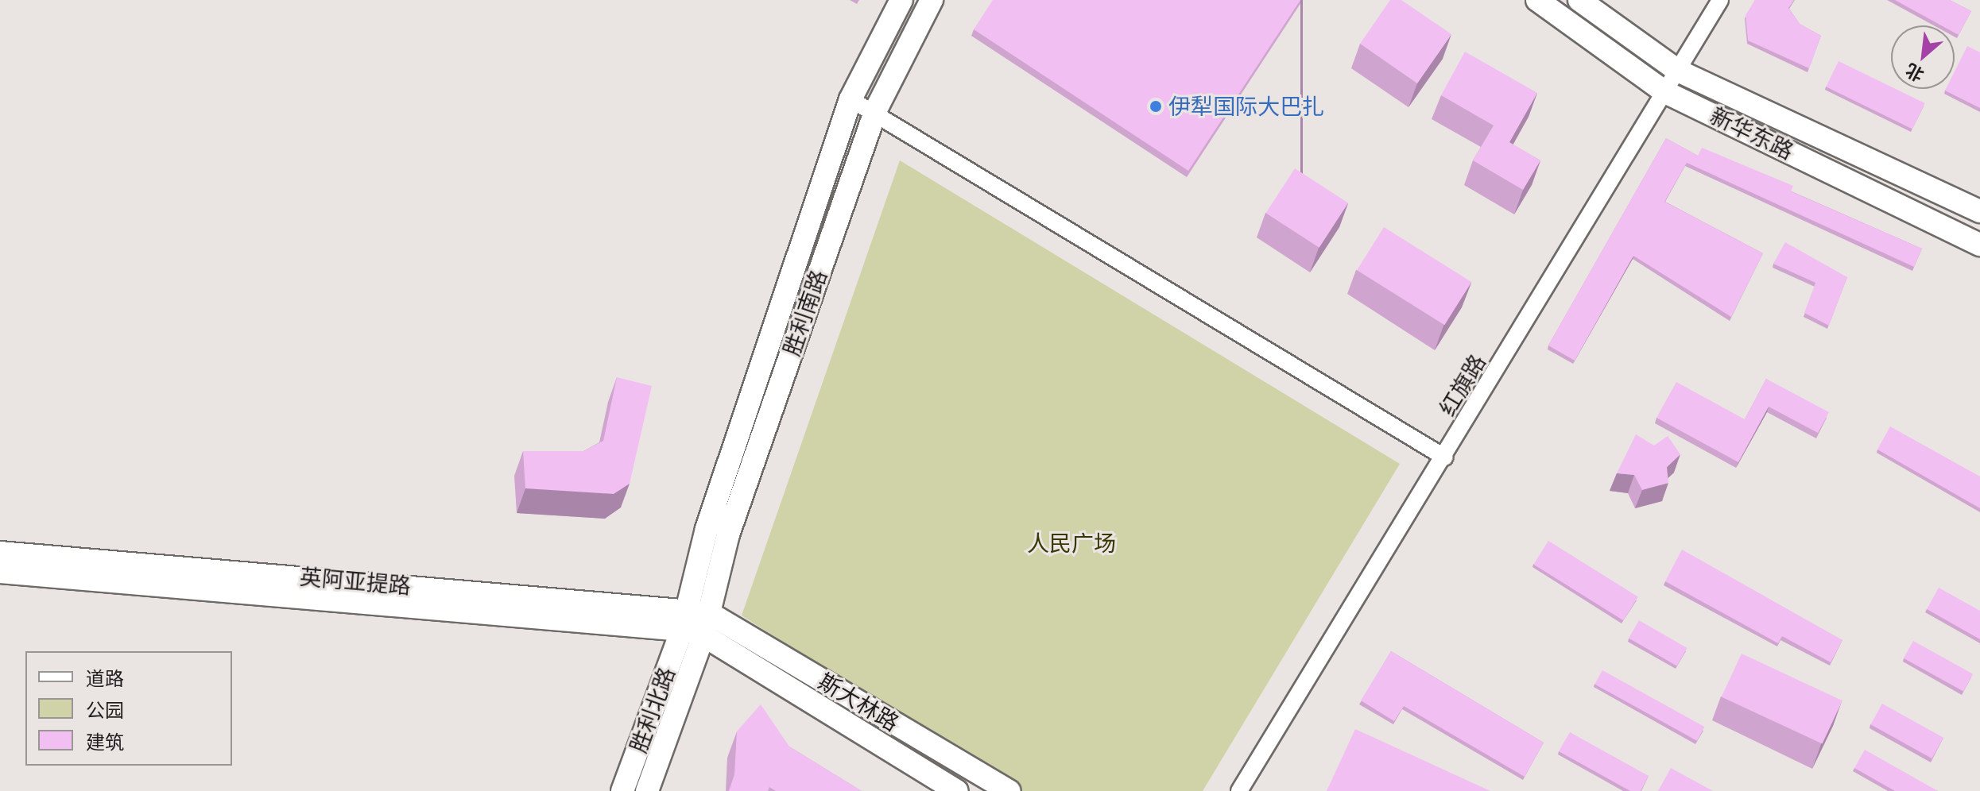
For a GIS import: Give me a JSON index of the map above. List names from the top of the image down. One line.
{"streets":{"main road":["新华东路","胜利南路","英阿亚提路","斯大林路","胜利北路"],"street":["红旗路"]},"crossings":[["新华东路","红旗路"],["胜利南路","英阿亚提路"],["胜利南路","斯大林路"],["胜利南路","胜利北路"],["英阿亚提路","斯大林路"],["英阿亚提路","胜利北路"],["斯大林路","胜利北路"]],"parks":["人民广场"],"places":["伊犁国际大巴扎"],"legend":["道路","公园","建筑"],"north":"bottom left"}
